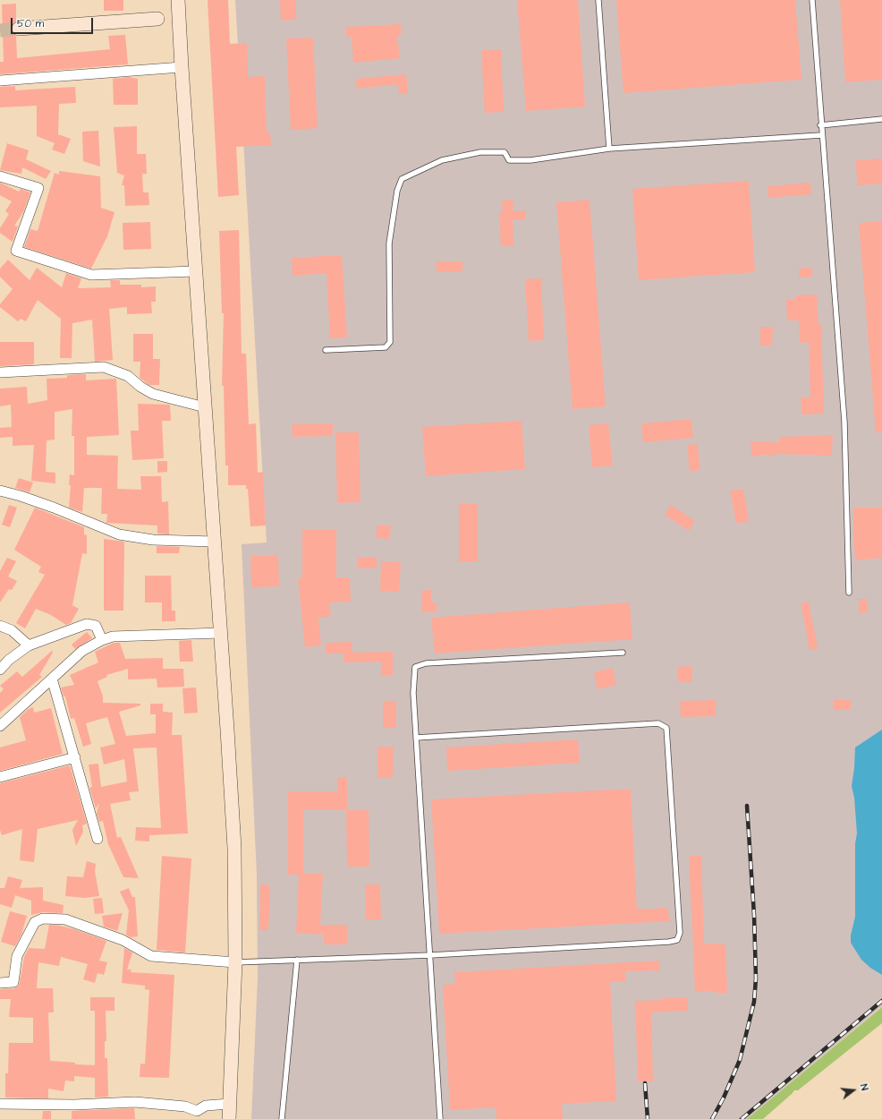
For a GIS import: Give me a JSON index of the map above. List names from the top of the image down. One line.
{"scale_bar":"50 m","north":"right"}
